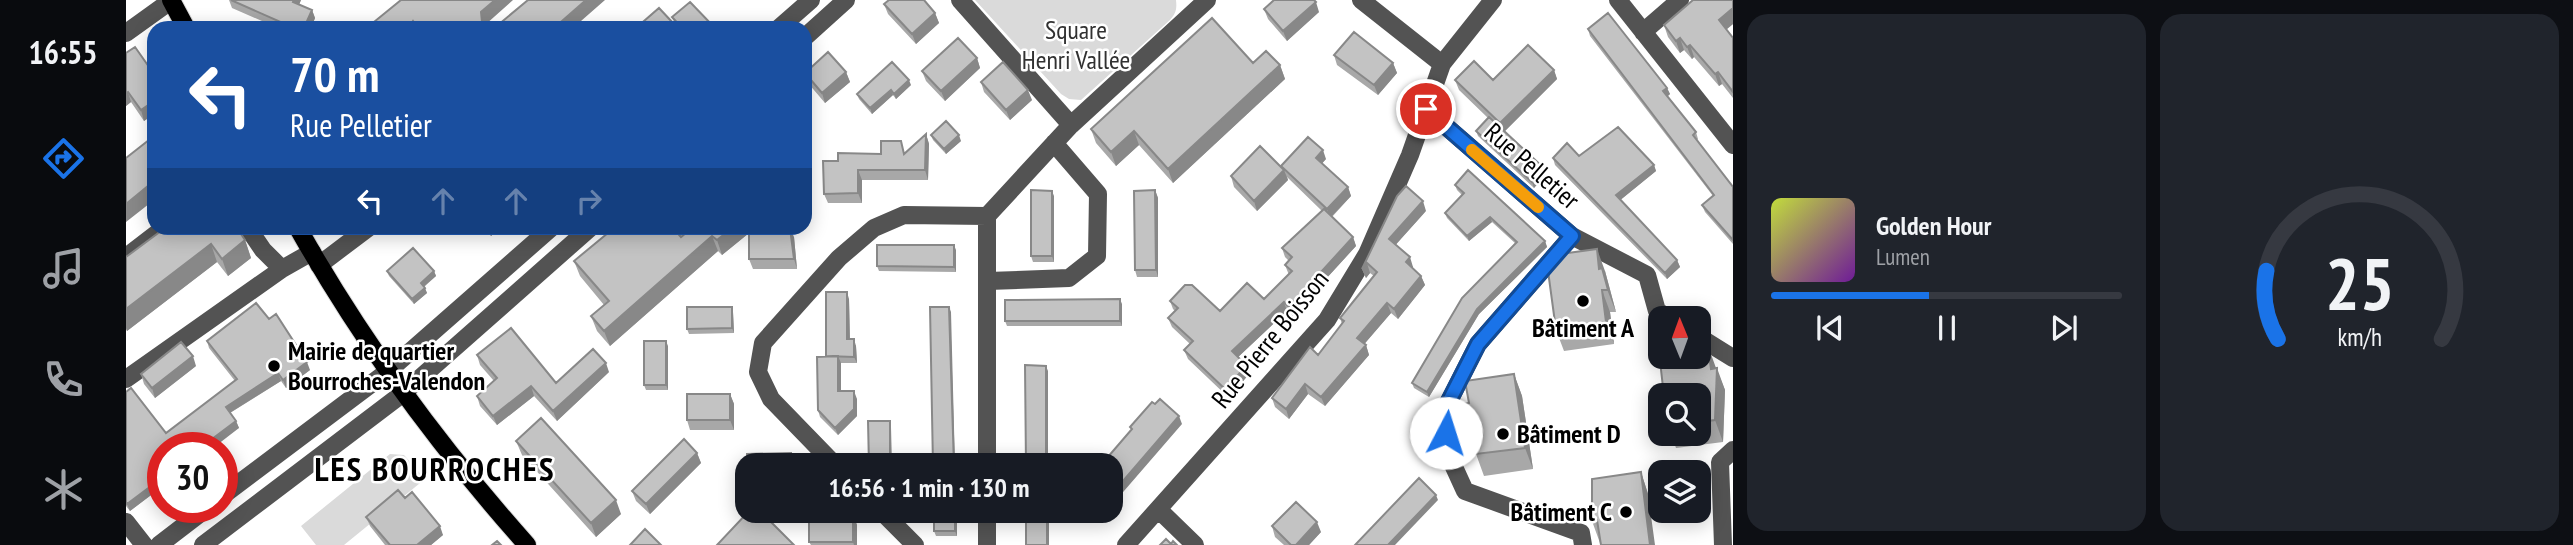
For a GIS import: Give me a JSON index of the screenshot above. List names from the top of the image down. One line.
{"streets":{"street":["Rue Pelletier","Rue Pierre Boisson"]},"crossings":[["Rue Pelletier","Rue Pierre Boisson"]],"districts":["LES BOURROCHES"],"parks":["Square Henri Vallée"],"places":["Bâtiment A","Mairie de quartier Bourroches-Valendon","Bâtiment D","Bâtiment C"],"north":"top","page":{"tabs":"16:55","turn":["70 m","Rue Pelletier"],"song":["Golden Hour","Lumen"],"limit":"30","trip":"16:56 · 1 min · 130 m","gauge":["25","km/h"]}}
